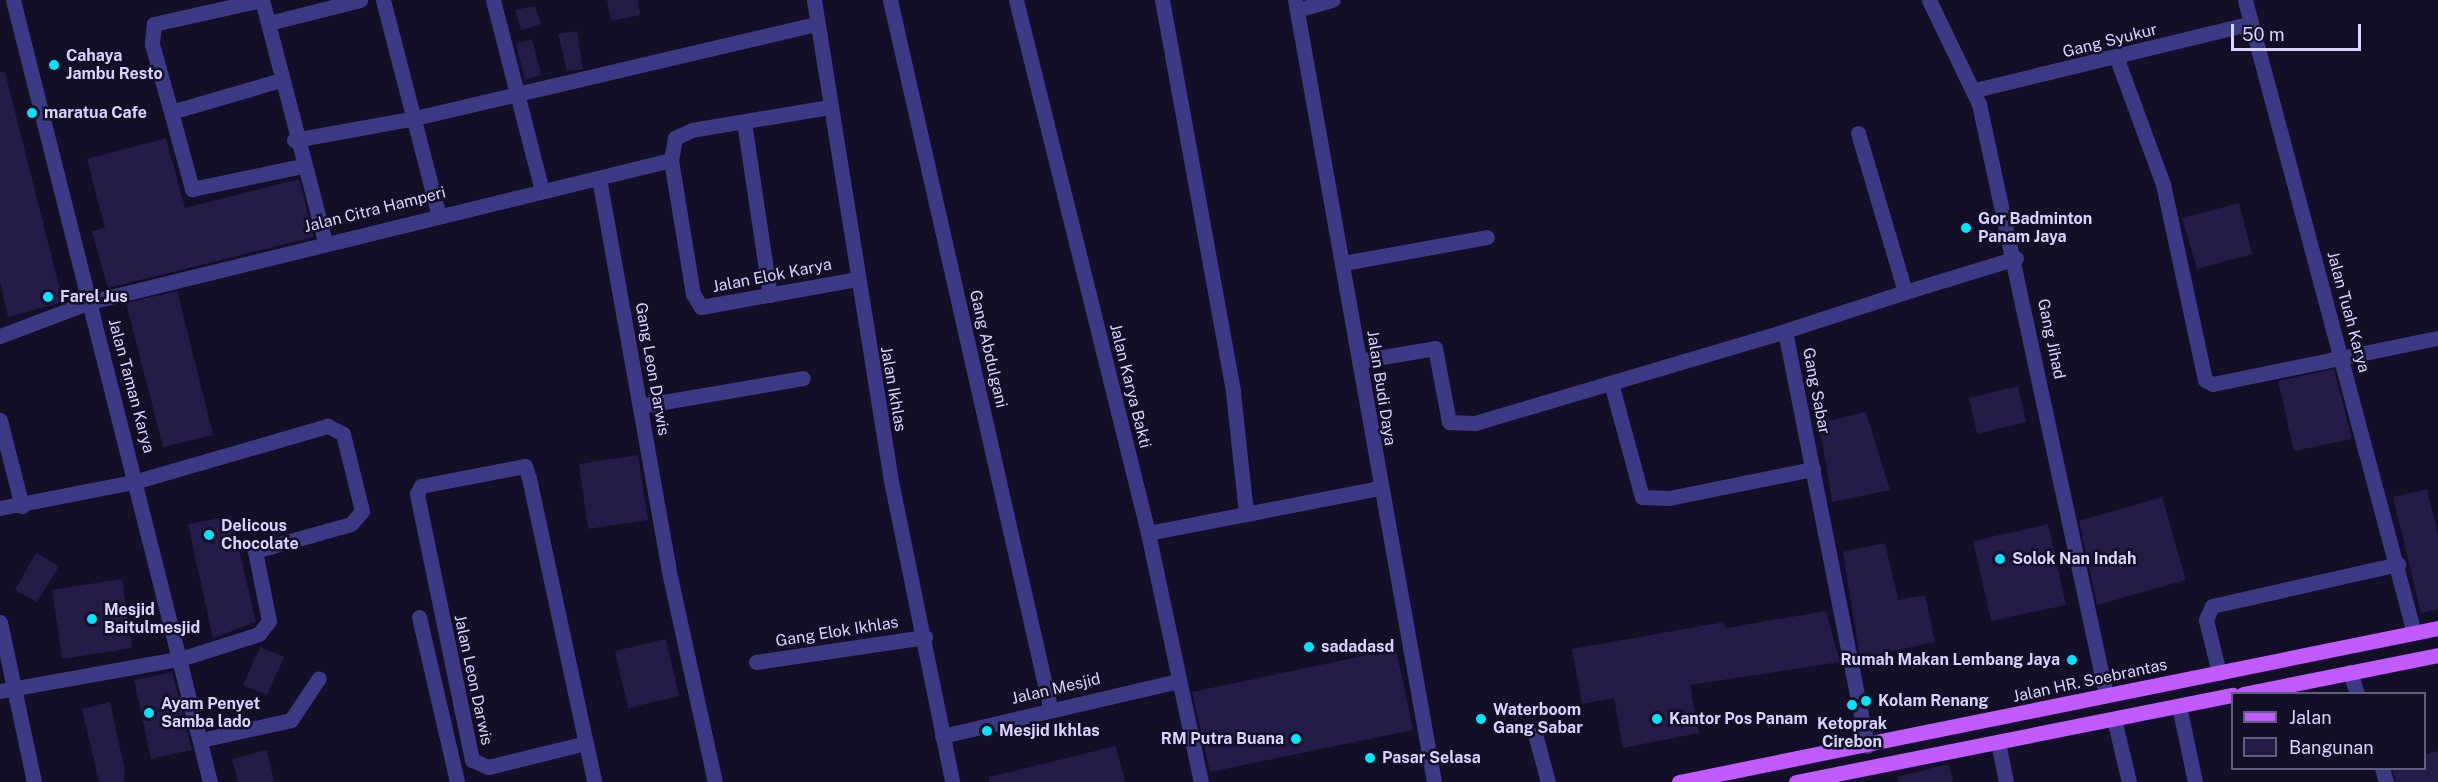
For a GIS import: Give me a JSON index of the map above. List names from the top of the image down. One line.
{"streets":{"main road":["Jalan HR. Soebrantas"],"street":["Gang Syukur","Jalan Citra Hamperi","Jalan Elok Karya","Jalan Tuah Karya","Gang Jihad","Gang Abdulgani","Gang Leon Darwis","Jalan Taman Karya","Jalan Karya Bakti","Jalan Budi Daya","Jalan Ikhlas","Gang Sabar","Gang Elok Ikhlas","Jalan Leon Darwis","Jalan Mesjid"]},"crossings":[["Gang Syukur","Jalan Tuah Karya"],["Gang Syukur","Gang Jihad"],["Jalan Citra Hamperi","Jalan Elok Karya"],["Jalan Citra Hamperi","Gang Leon Darwis"],["Jalan Citra Hamperi","Jalan Taman Karya"],["Jalan Elok Karya","Jalan Ikhlas"],["Jalan Tuah Karya","Jalan HR. Soebrantas"],["Gang Jihad","Gang Sabar"],["Gang Jihad","Jalan HR. Soebrantas"],["Gang Abdulgani","Jalan Mesjid"],["Jalan Karya Bakti","Jalan Mesjid"],["Jalan Ikhlas","Gang Elok Ikhlas"],["Jalan Ikhlas","Jalan Mesjid"],["Gang Sabar","Jalan HR. Soebrantas"]],"places":["Cahaya Jambu Resto","maratua Cafe","Gor Badminton Panam Jaya","Farel Jus","Delicous Chocolate","Solok Nan Indah","Mesjid Baitulmesjid","sadadasd","Rumah Makan Lembang Jaya","Kolam Renang","Ketoprak Cirebon","Ayam Penyet Samba lado","Waterboom Gang Sabar","Kantor Pos Panam","Mesjid Ikhlas","RM Putra Buana","Pasar Selasa"],"legend":["Jalan","Bangunan"],"scale_bar":"50 m"}
